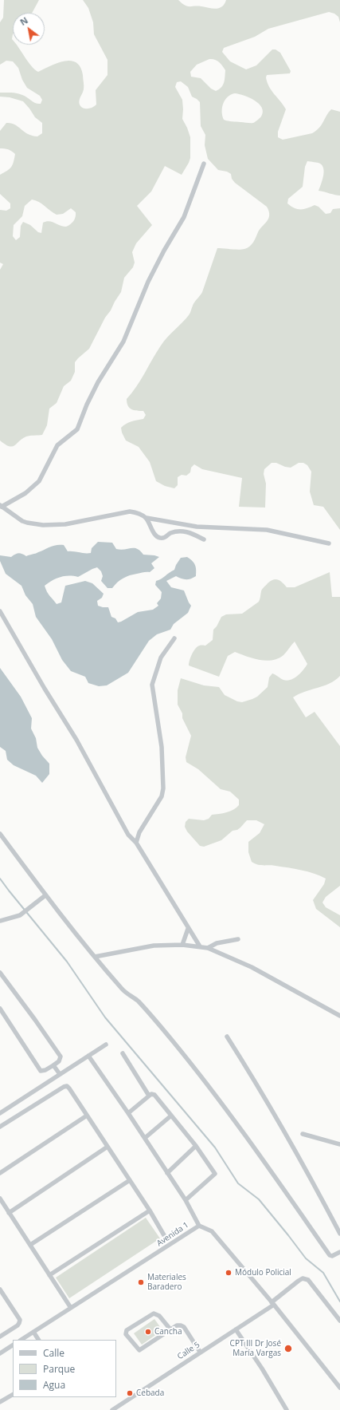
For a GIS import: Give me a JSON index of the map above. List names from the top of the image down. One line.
{"streets":{"street":["Avenida 1","Calle 5"]},"crossings":[["Avenida 1","Calle 5"]],"places":["Módulo Policial","Materiales Baradero","Cancha","CPT III Dr José María Vargas","Cebada"],"legend":["Calle","Parque","Agua"],"north":"top left"}
